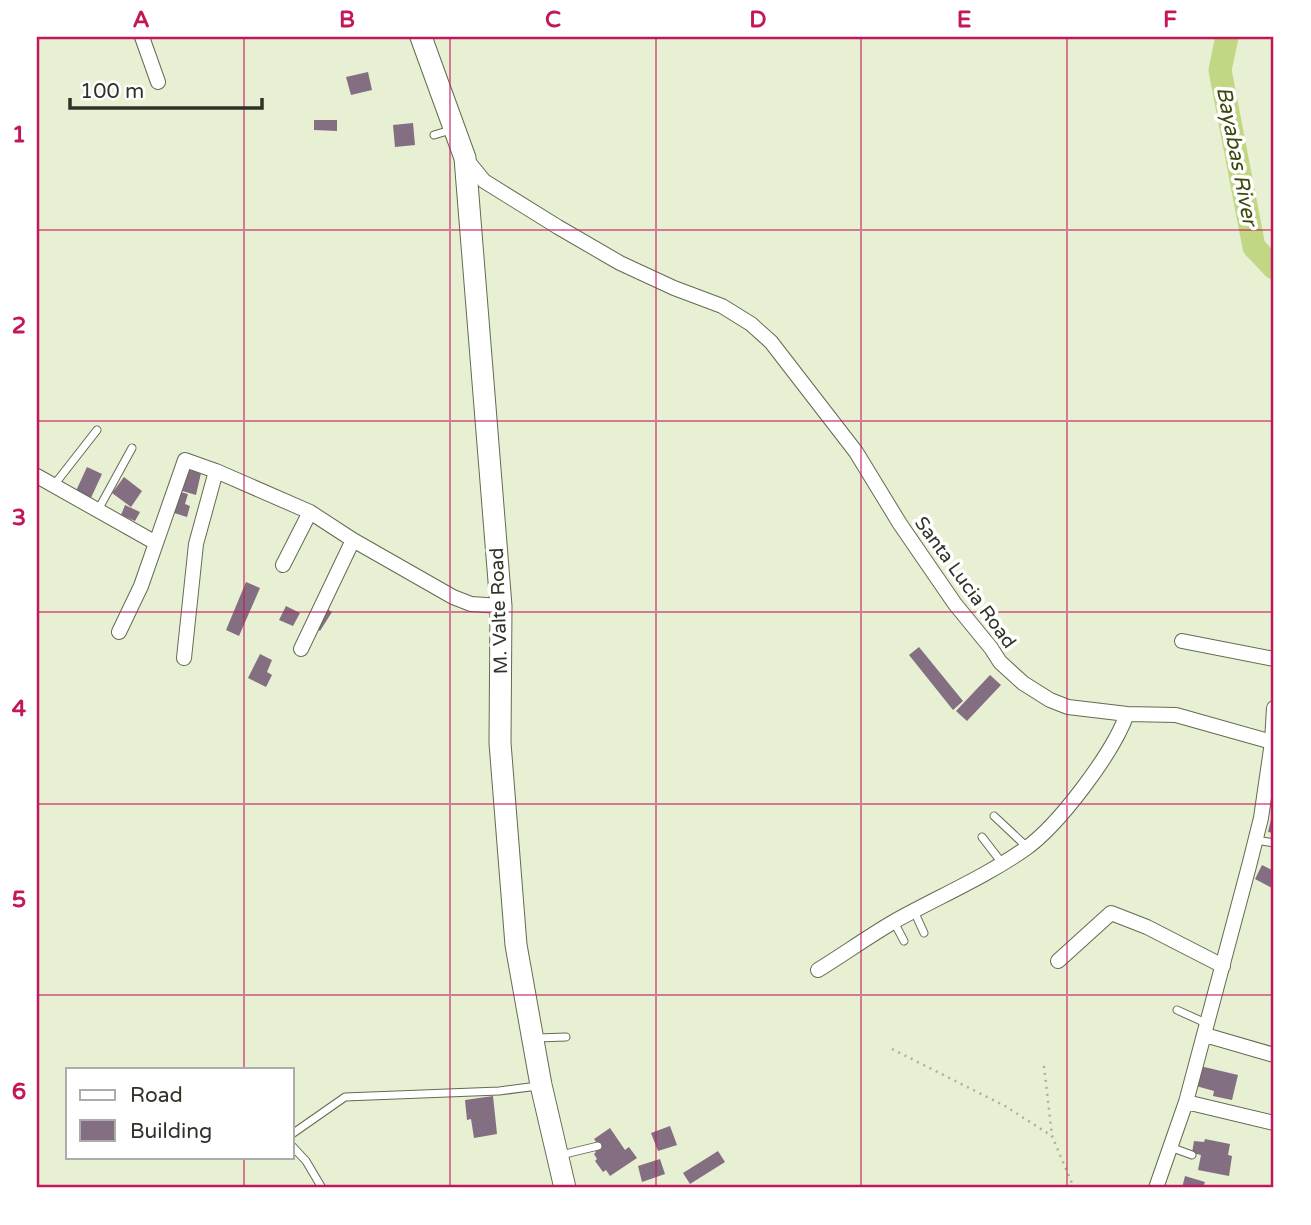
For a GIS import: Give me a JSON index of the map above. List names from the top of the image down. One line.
{"streets":{"main road":["M. Valte Road"],"street":["Santa Lucia Road"]},"crossings":[["Santa Lucia Road","M. Valte Road"]],"water":["Bayabas River"],"legend":["Road","Building"],"scale_bar":"100 m","grid":{"columns":["A","B","C","D","E","F"],"rows":["1","2","3","4","5","6"]}}
